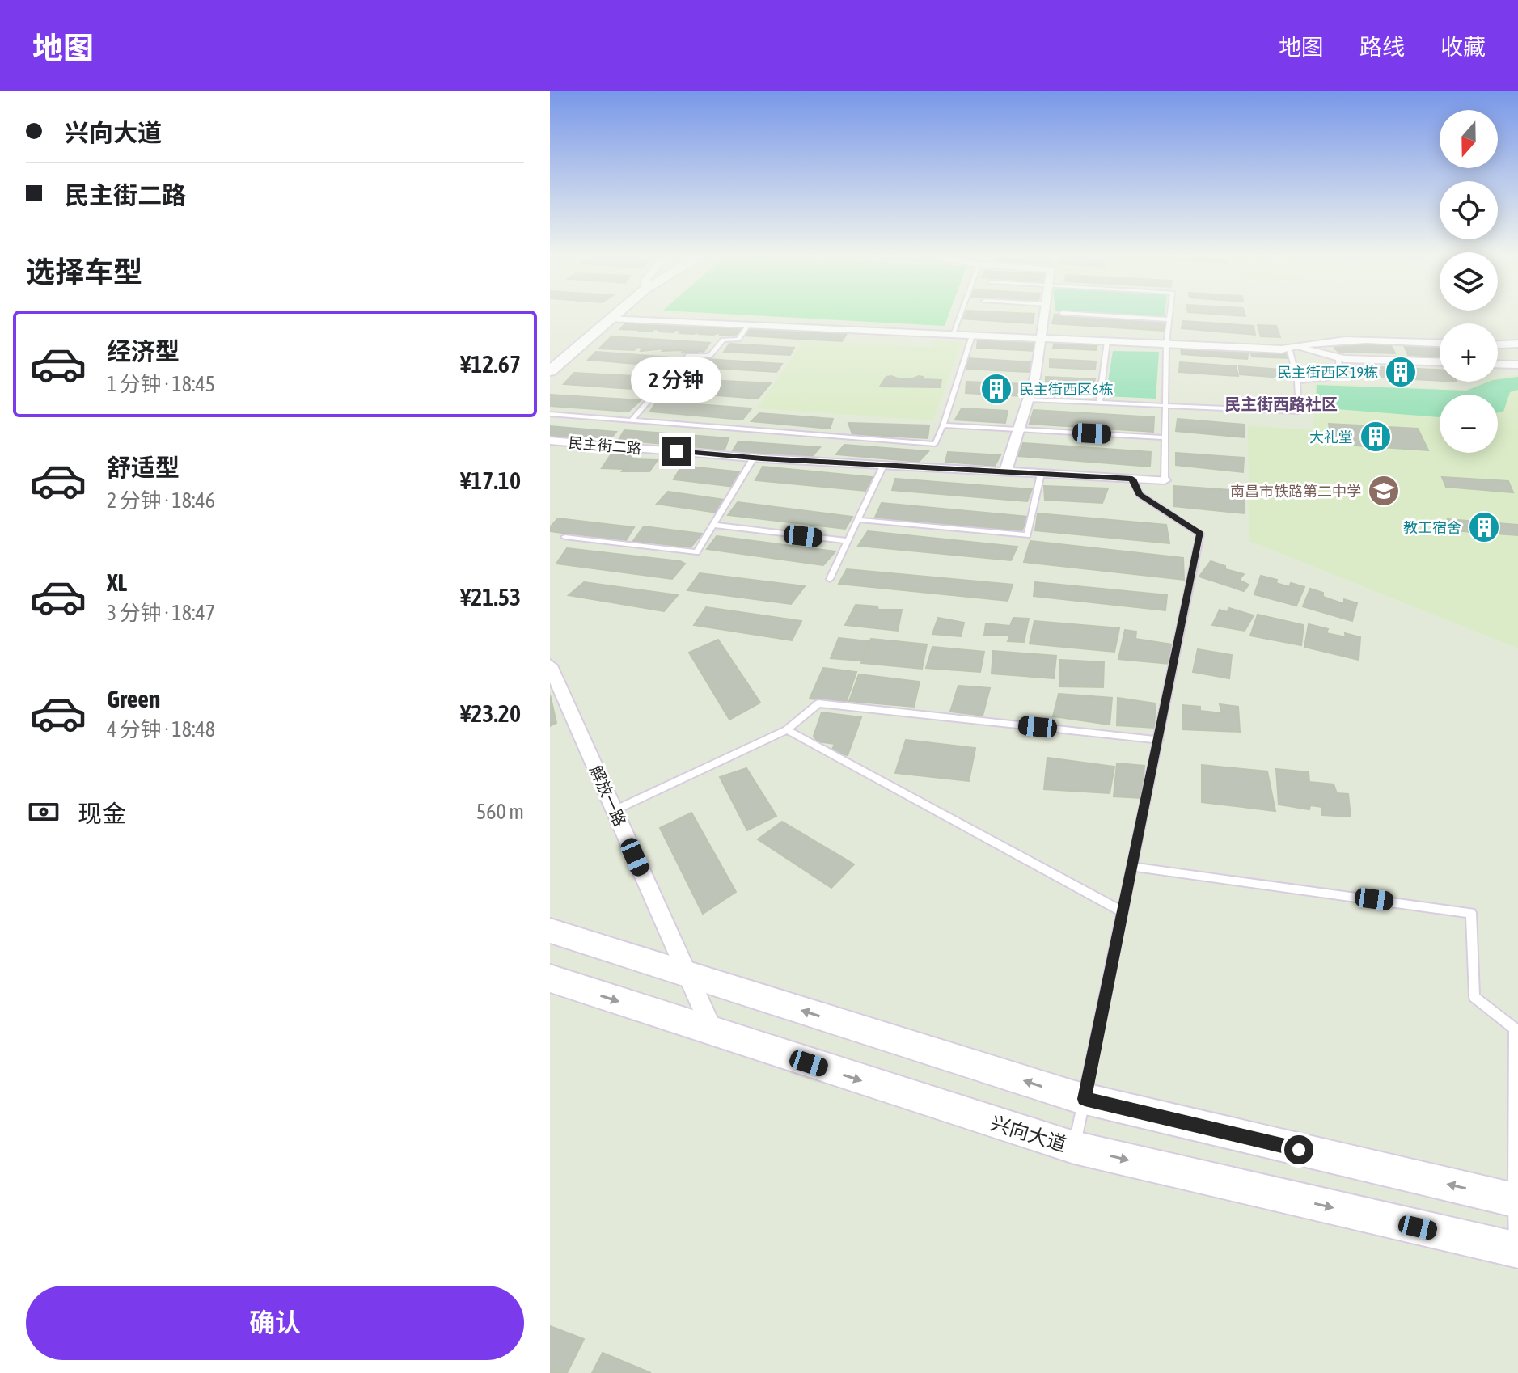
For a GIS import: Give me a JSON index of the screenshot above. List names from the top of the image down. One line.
{"streets":{"street":["民主街二路","解放一路","兴向大道"]},"crossings":[["解放一路","兴向大道"]],"districts":["民主街西路社区"],"places":{"building":["民主街西区19栋","民主街西区6栋","大礼堂","教工宿舍"],"school or university":["南昌市铁路第二中学"]},"north":"bottom","page":{"header":"地图","nav":["地图","路线","收藏"],"banner":["兴向大道","民主街二路"],"map_buttons":["+","−"],"heading":"选择车型","list":[{"name":"经济型","note":"1 分钟 · 18:45","value":"¥12.67"},{"name":"舒适型","note":"2 分钟 · 18:46","value":"¥17.10"},{"name":"XL","note":"3 分钟 · 18:47","value":"¥21.53"},{"name":"Green","note":"4 分钟 · 18:48","value":"¥23.20"}],"bubble":"2 分钟","pay":["现金","560 m"],"buttons":"确认"}}
